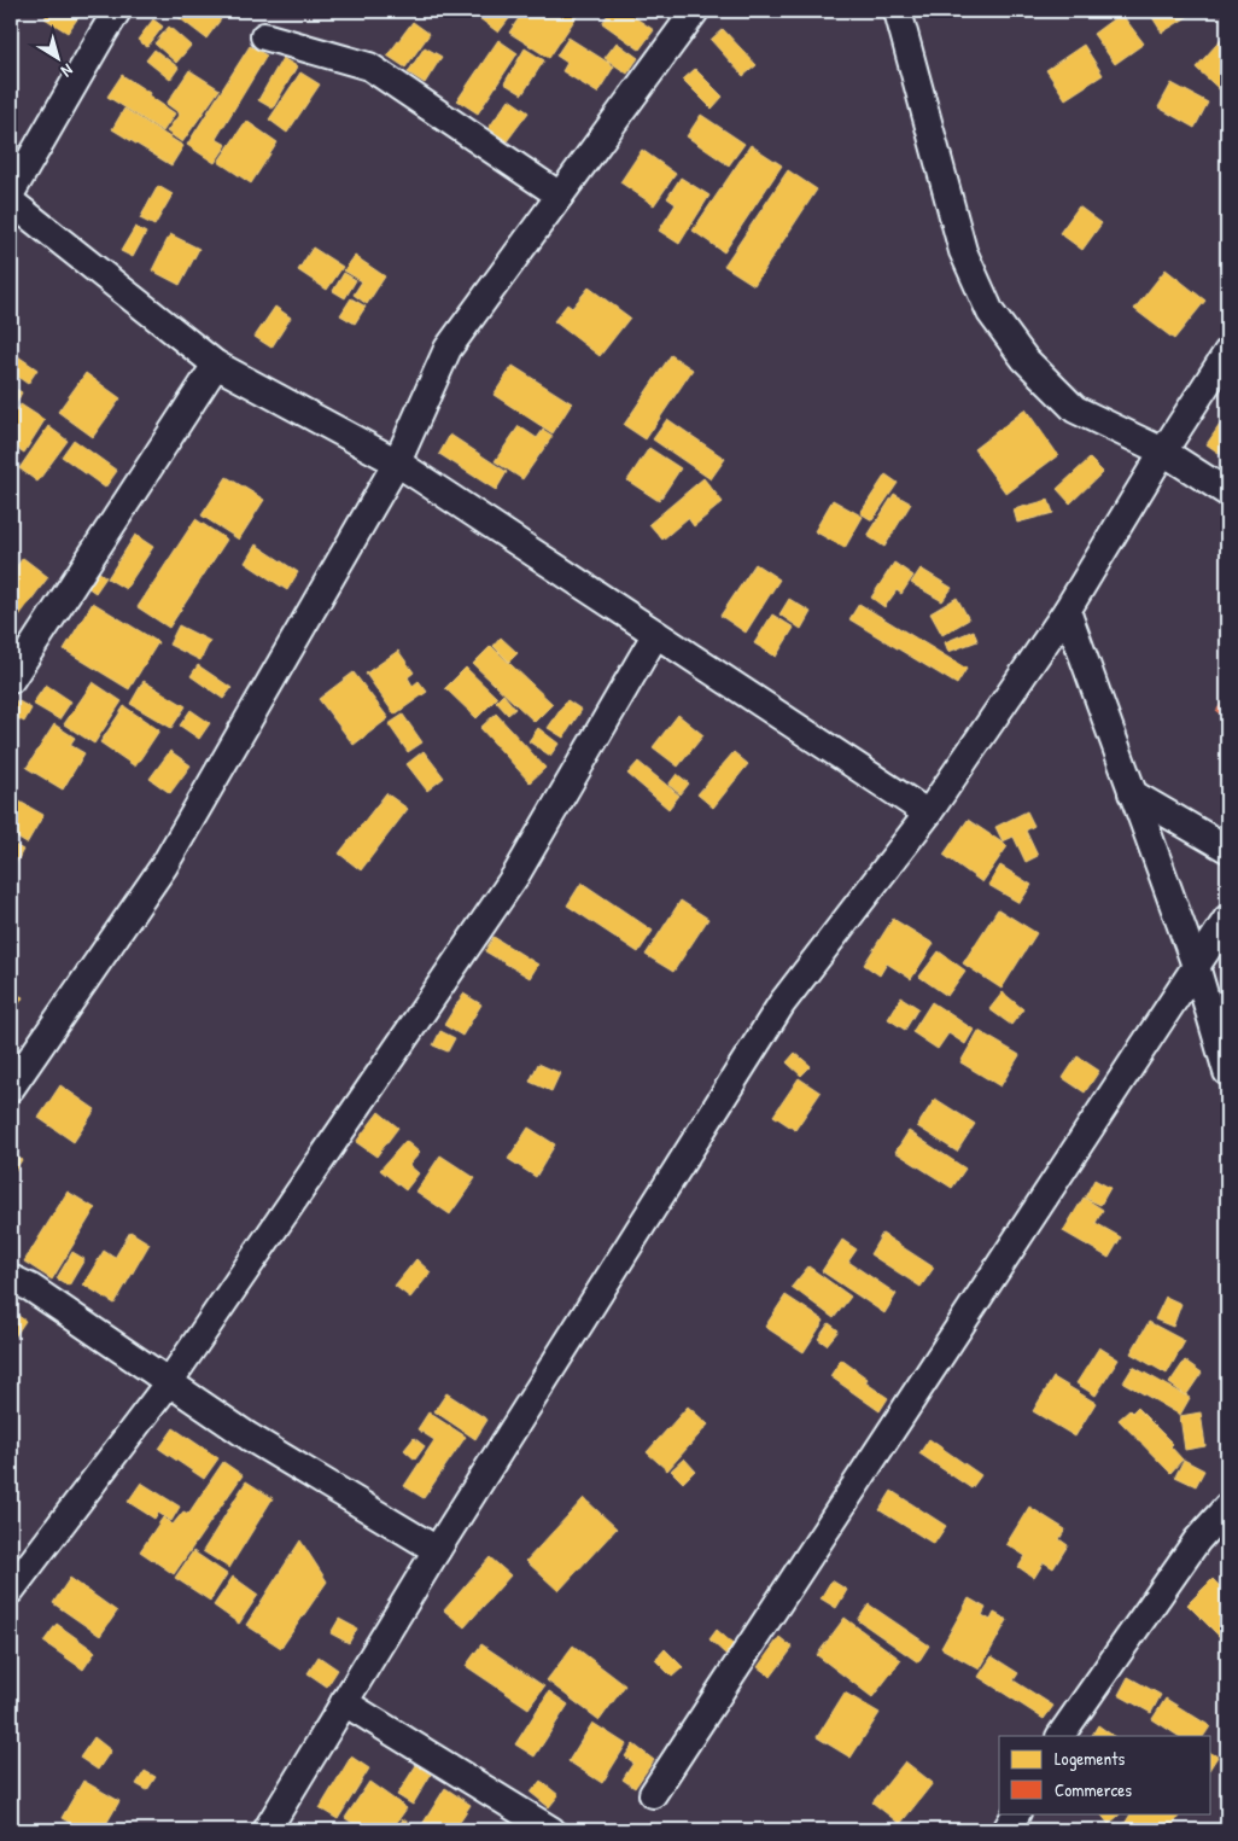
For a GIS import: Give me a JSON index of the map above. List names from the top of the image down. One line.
{"legend":["Logements","Commerces"],"north":"bottom right"}
